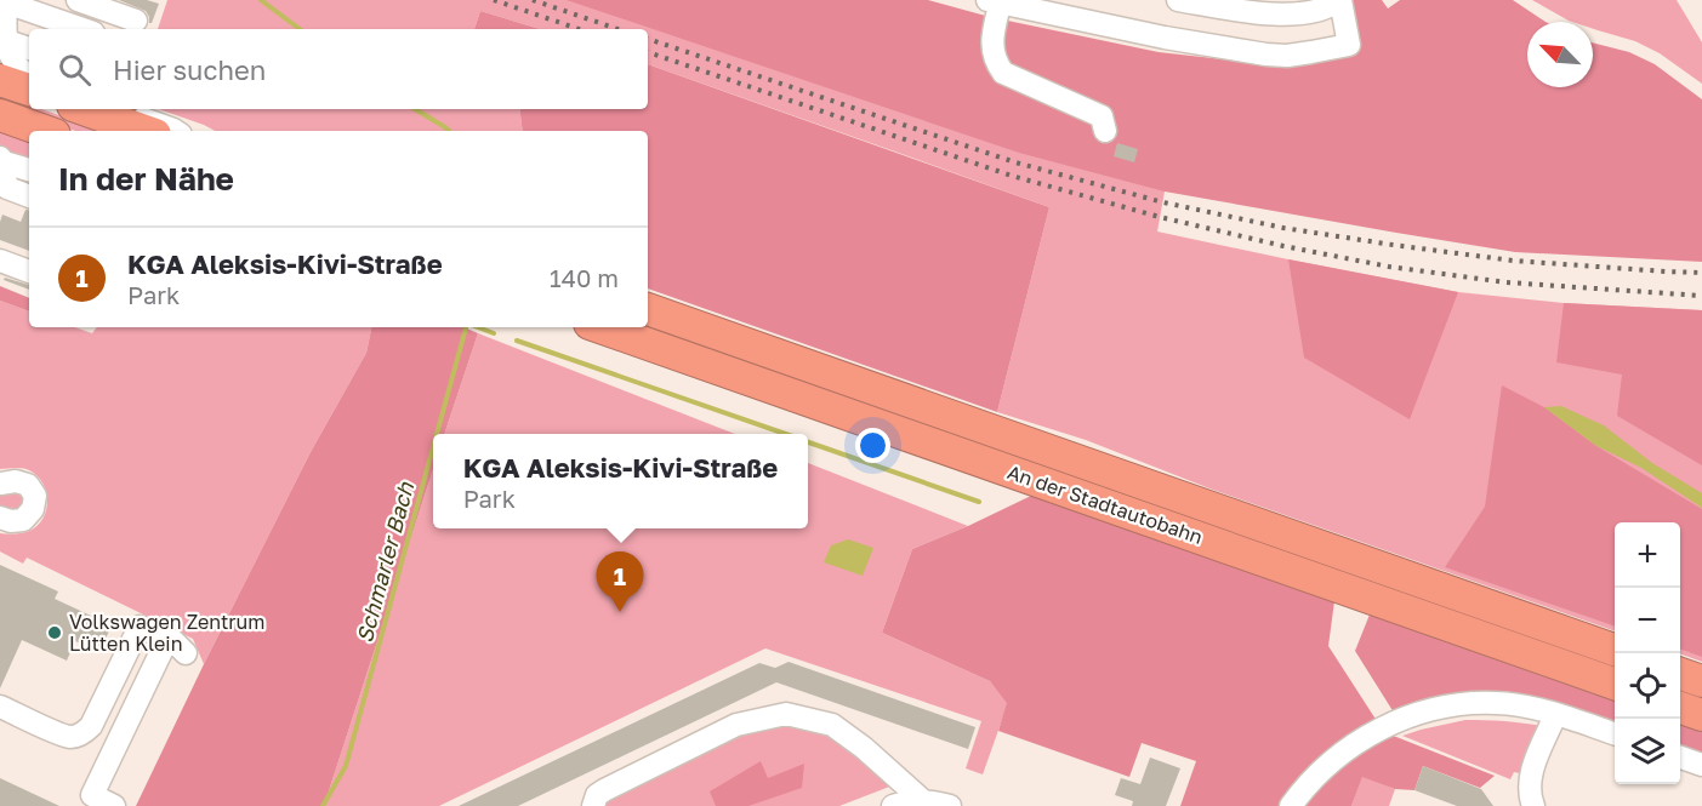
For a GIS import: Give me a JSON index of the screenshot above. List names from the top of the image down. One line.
{"streets":{"highway":["An der Stadtautobahn"]},"water":["Schmarler Bach"],"places":["Volkswagen Zentrum Lütten Klein"],"north":"top left","page":{"search":"Hier suchen","heading":"In der Nähe","list":[{"mark":"1","name":"KGA Aleksis-Kivi-Straße","note":"Park","value":"140 m"}],"popup":["KGA Aleksis-Kivi-Straße","Park"],"map_buttons":["+","−"],"pins":"1"}}
